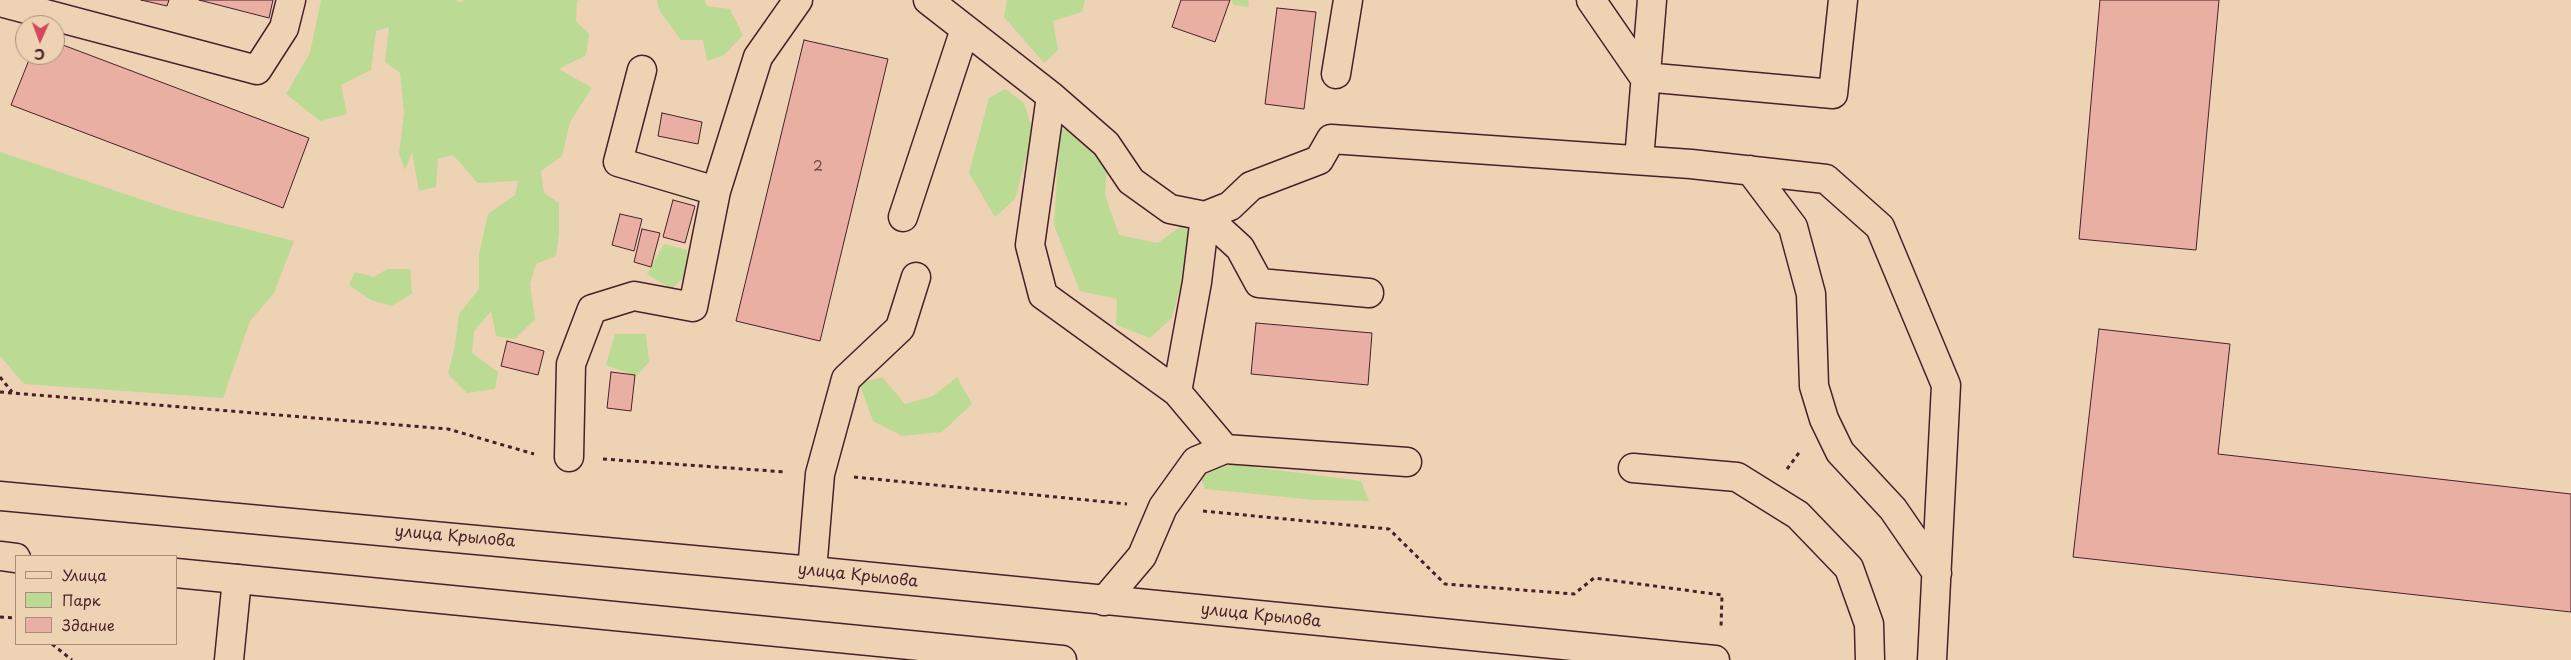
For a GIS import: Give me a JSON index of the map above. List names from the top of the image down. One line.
{"streets":{"main road":["улица Крылова"]},"house_numbers":["2"],"legend":["Улица","Парк","Здание"],"north":"bottom"}
